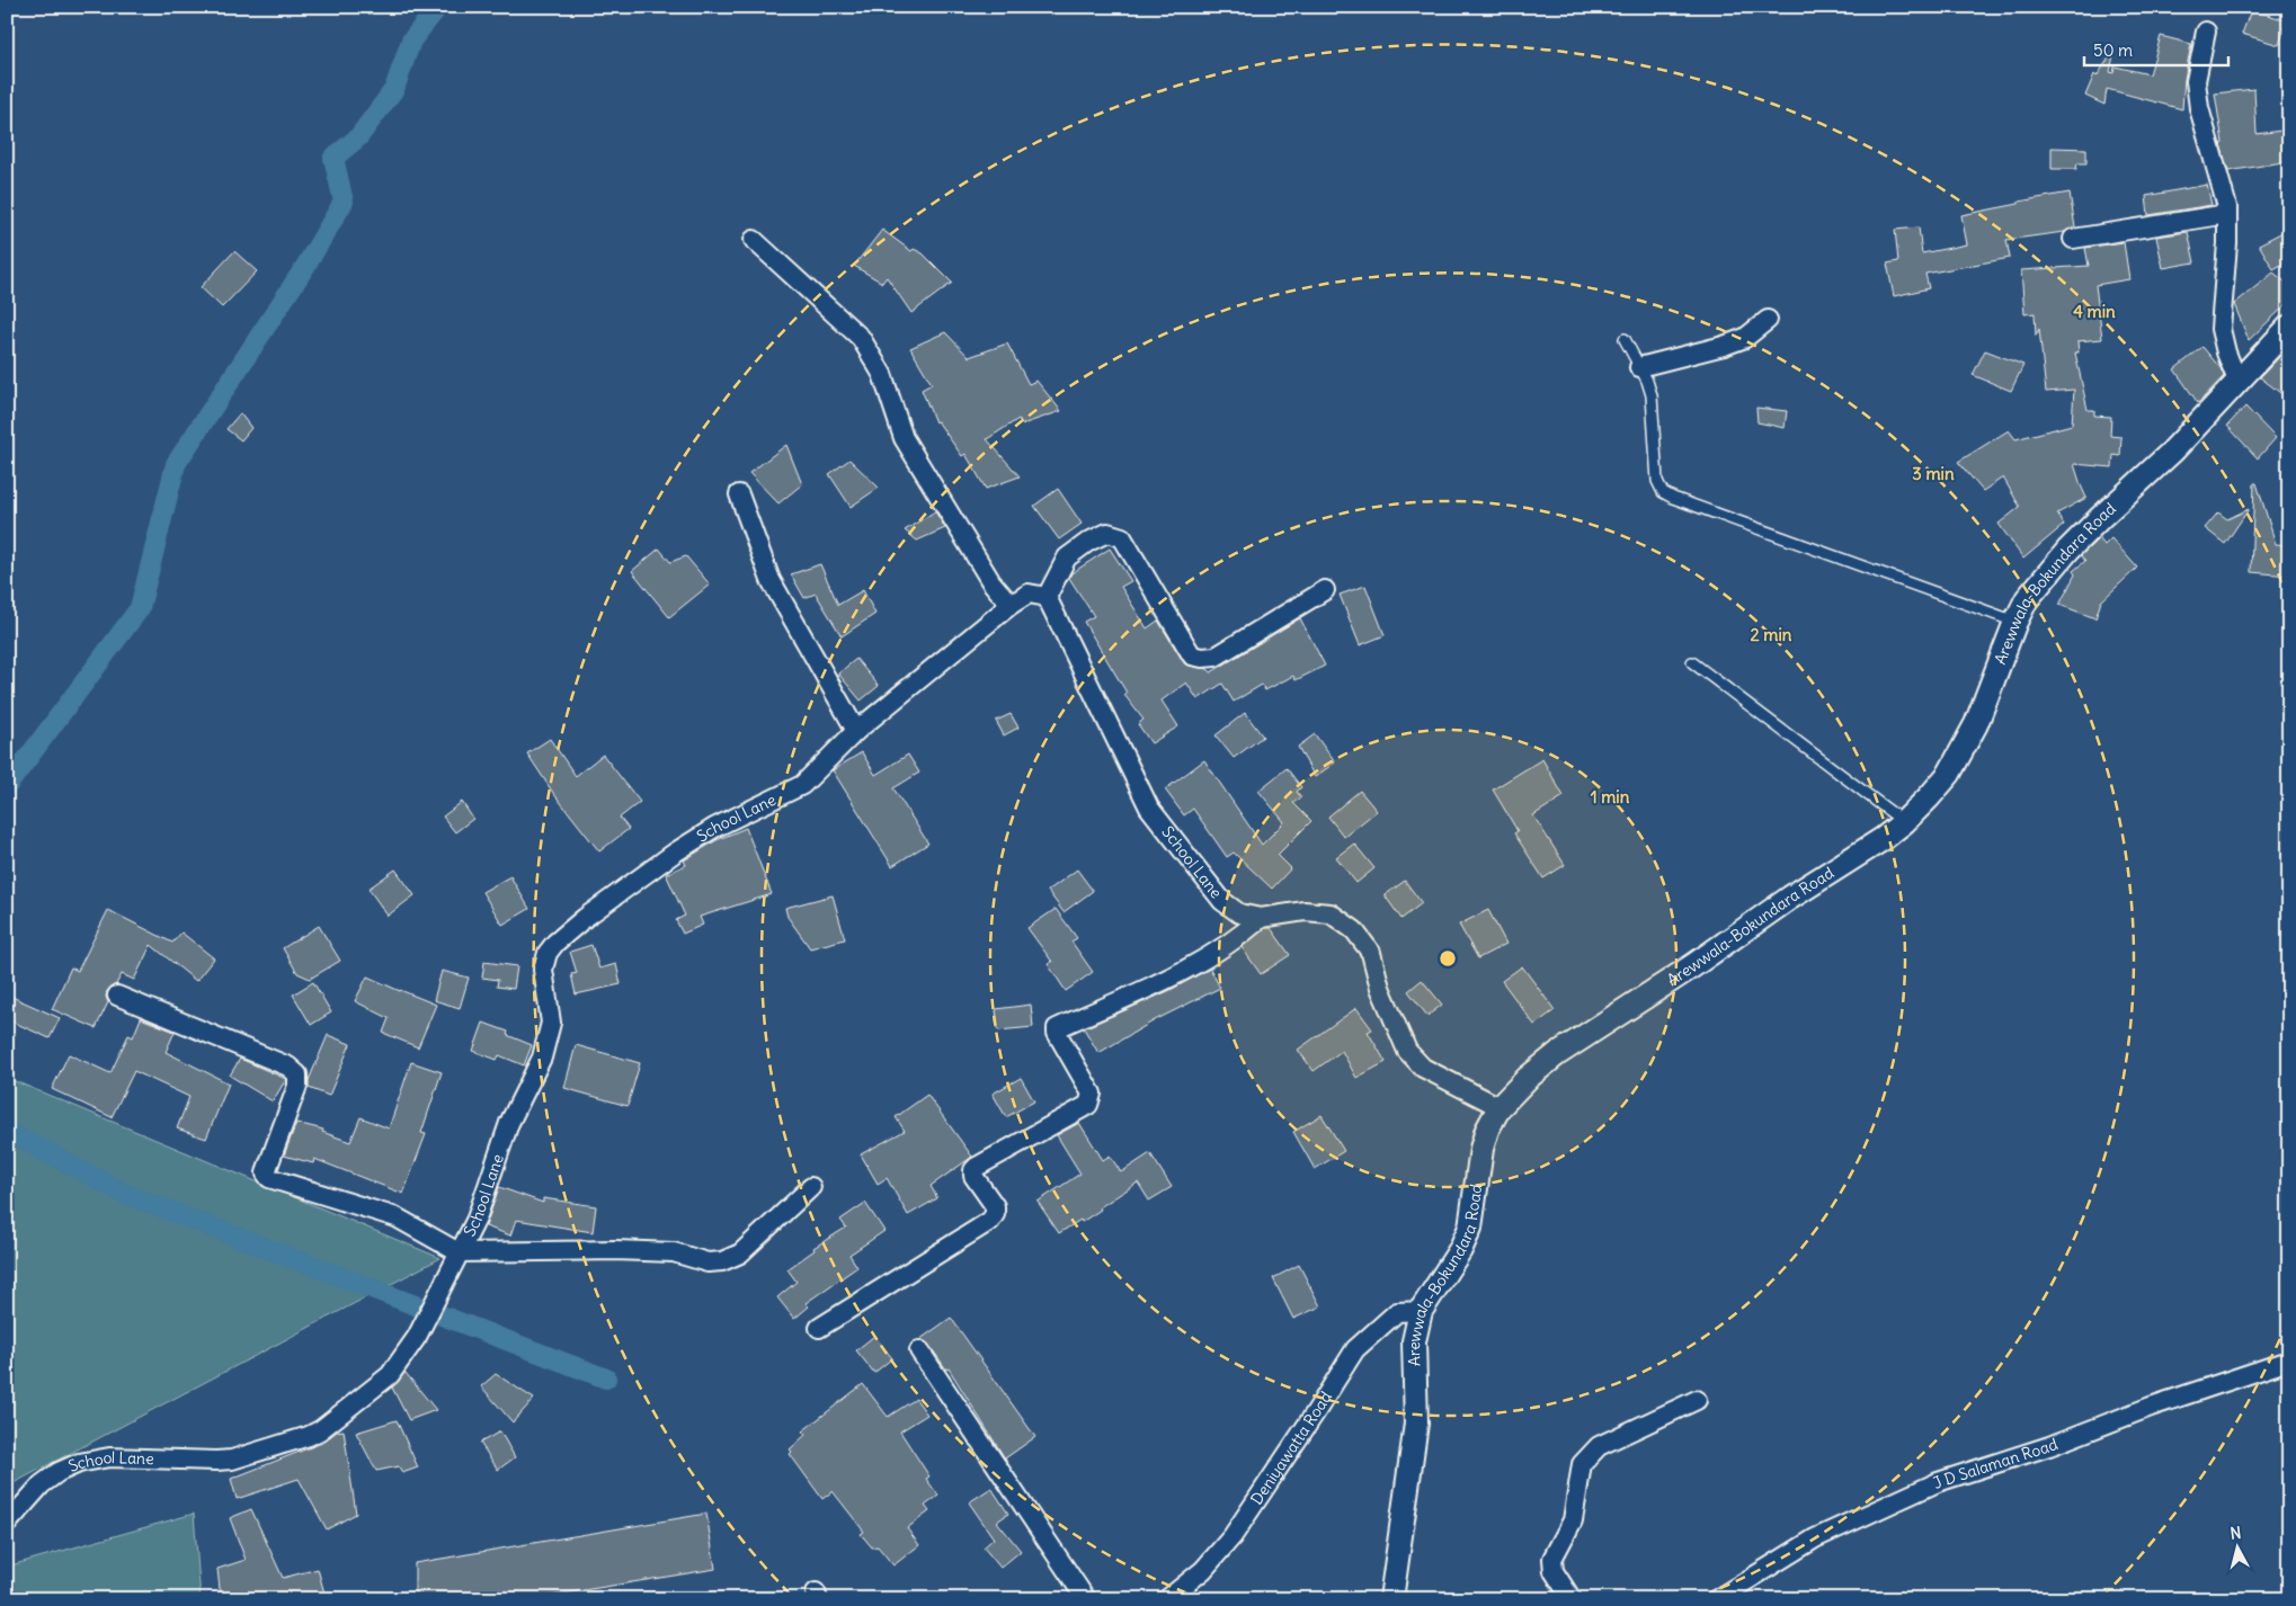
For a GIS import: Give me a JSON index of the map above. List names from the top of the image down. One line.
{"streets":{"street":["Arewwala-Bokundara Road","School Lane","Deniyawatta Road","J D Salaman Road"]},"crossings":[["Arewwala-Bokundara Road","School Lane"],["Arewwala-Bokundara Road","Deniyawatta Road"]],"scale_bar":"50 m","north":"top","rings":["4 min","3 min","2 min","1 min"]}
